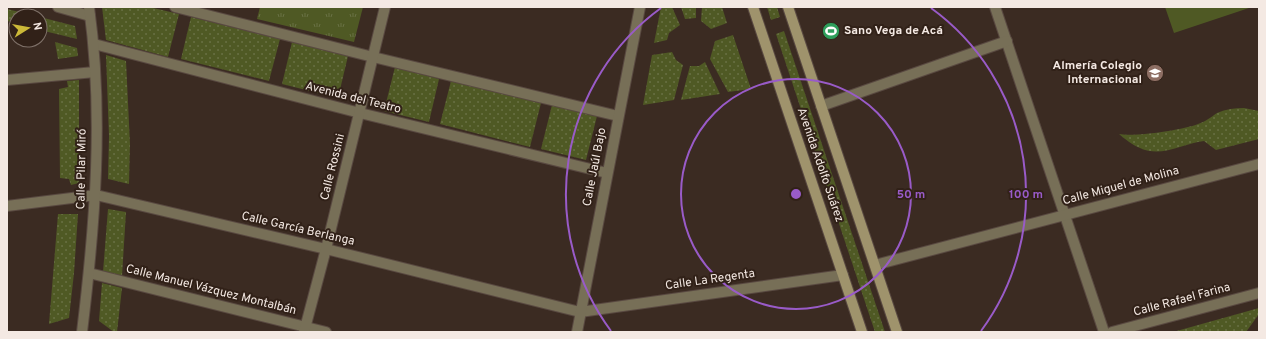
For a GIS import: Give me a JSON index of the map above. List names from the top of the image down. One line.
{"streets":{"street":["Avenida del Teatro","Avenida Adolfo Suárez","Calle Rossini","Calle Jaúl Bajo","Calle Pilar Miró","Calle Miguel de Molina","Calle García Berlanga","Calle La Regenta","Calle Manuel Vázquez Montalbán","Calle Rafael Farina"]},"crossings":[["Avenida del Teatro","Calle Rossini"],["Avenida del Teatro","Calle Jaúl Bajo"],["Avenida del Teatro","Calle Pilar Miró"],["Avenida Adolfo Suárez","Calle Miguel de Molina"],["Avenida Adolfo Suárez","Calle La Regenta"],["Calle Rossini","Calle García Berlanga"],["Calle Rossini","Calle Manuel Vázquez Montalbán"],["Calle Jaúl Bajo","Calle García Berlanga"],["Calle Jaúl Bajo","Calle La Regenta"],["Calle Pilar Miró","Calle García Berlanga"],["Calle Pilar Miró","Calle Manuel Vázquez Montalbán"],["Calle García Berlanga","Calle La Regenta"]],"places":{"sports":["Sano Vega de Acá"],"school or university":["Almería Colegio Internacional"]},"north":"right","rings":["50 m","100 m"]}
